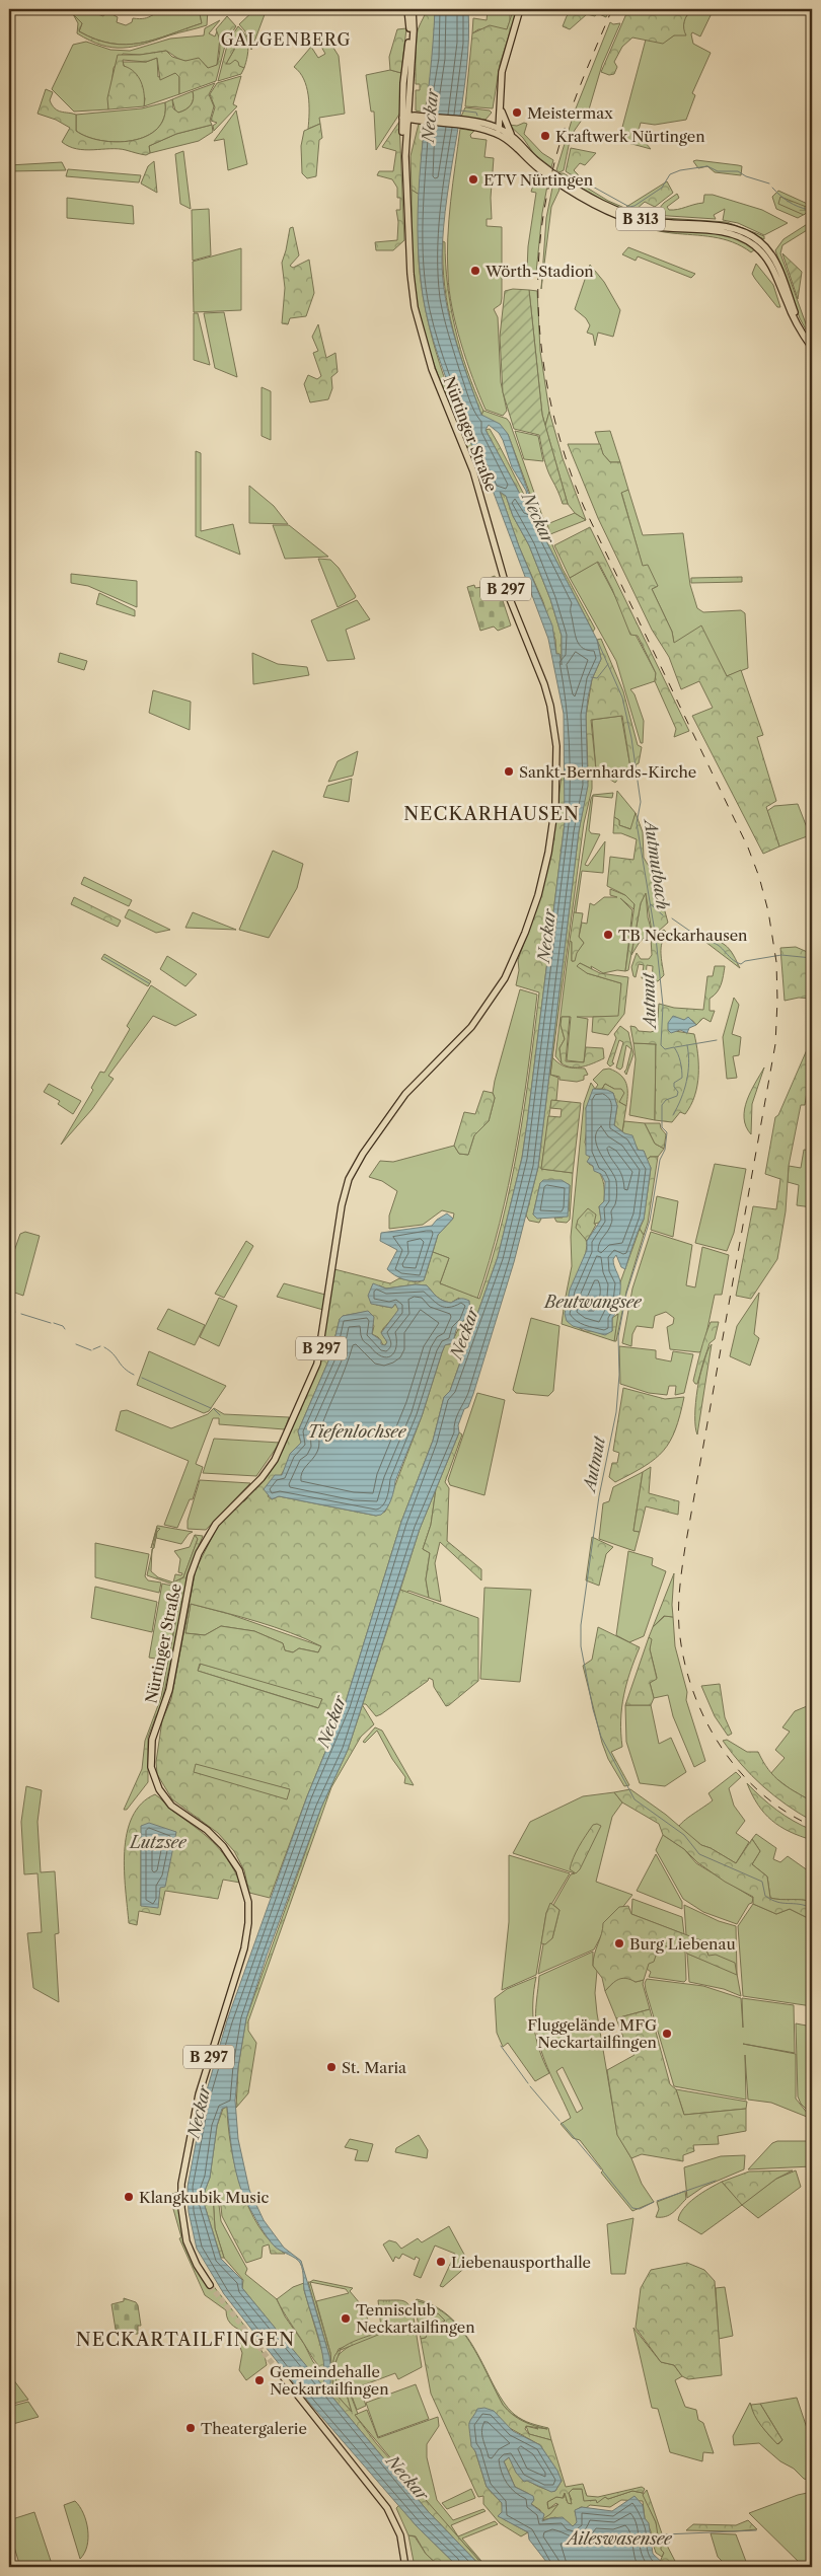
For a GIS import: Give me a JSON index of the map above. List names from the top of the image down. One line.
{"streets":{"main road":["B 313","Nürtinger Straße","B 297"]},"districts":["GALGENBERG","NECKARHAUSEN","NECKARTAILFINGEN"],"water":["Neckar","Autmutbach","Autmut","Beutwangsee","Tiefenlochsee","Lutzsee","Aileswasensee"],"places":["Meistermax","Kraftwerk Nürtingen","ETV Nürtingen","Wörth-Stadion","Sankt-Bernhards-Kirche","TB Neckarhausen","Burg Liebenau","Fluggelände MFG Neckartailfingen","St. Maria","Klangkubik Music","Liebenausporthalle","Tennisclub Neckartailfingen","Gemeindehalle Neckartailfingen","Theatergalerie"]}
